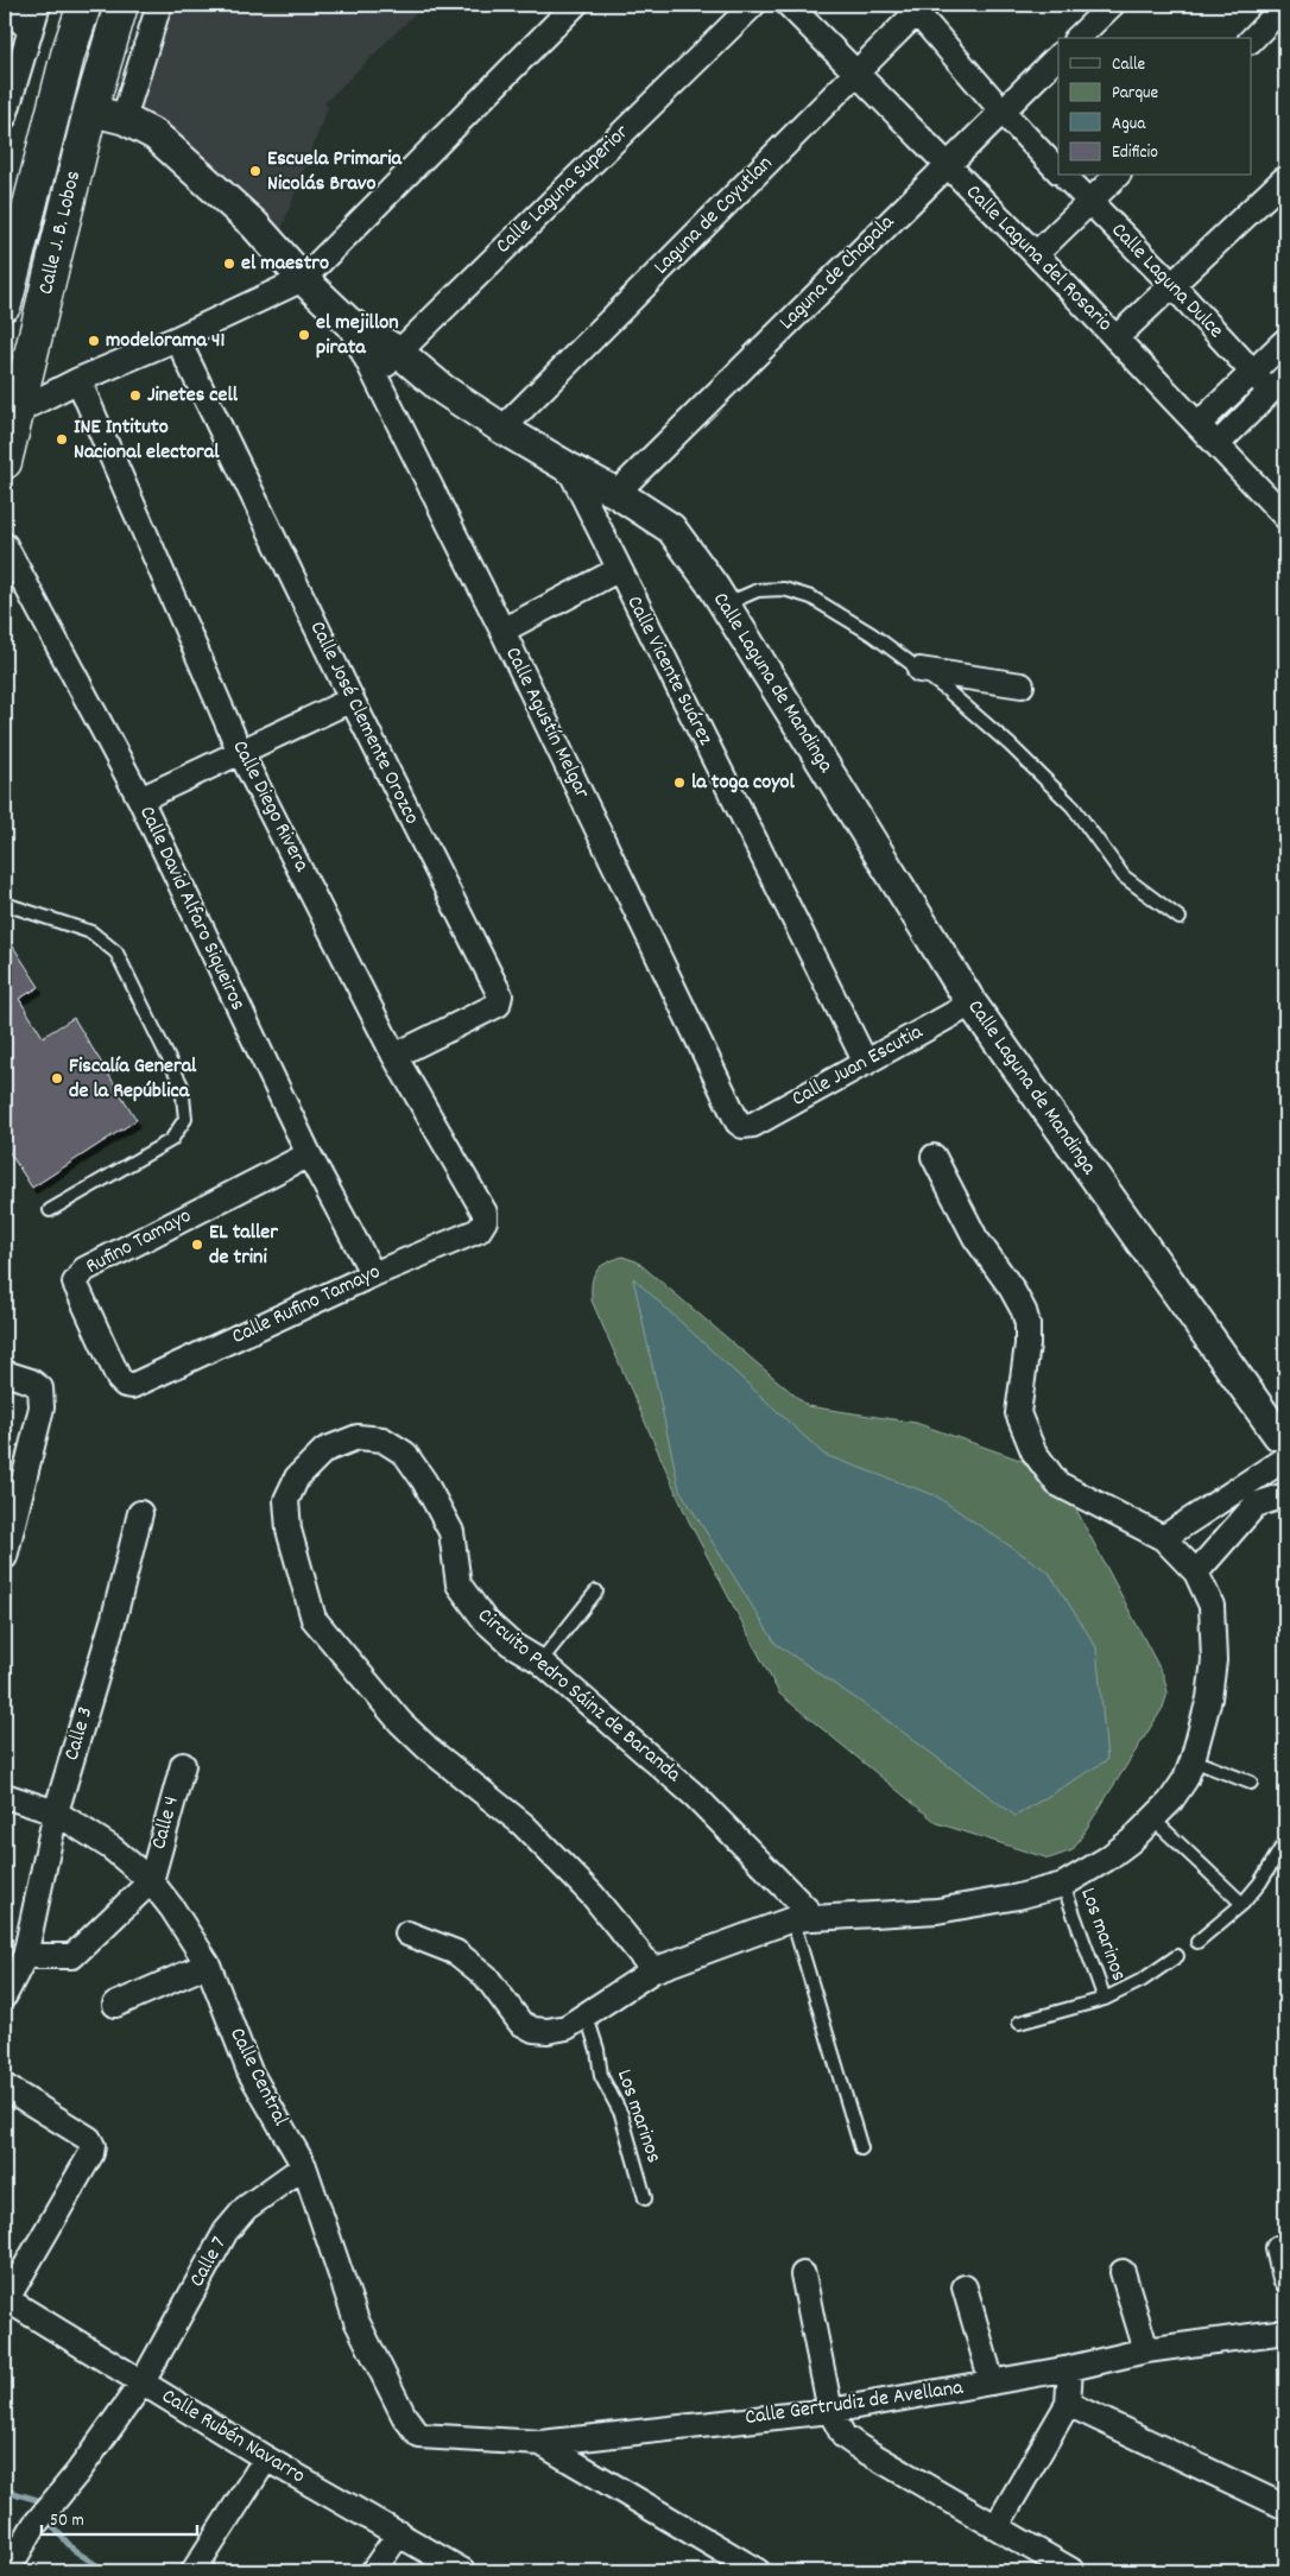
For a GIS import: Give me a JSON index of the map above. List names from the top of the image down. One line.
{"streets":{"main road":["Calle J. B. Lobos"],"street":["Calle Laguna Superior","Laguna de Coyutlan","Calle Laguna del Rosario","Laguna de Chapala","Calle Laguna Dulce","Calle Vicente Suárez","Calle Laguna de Mandinga","Calle José Clemente Orozco","Calle Agustín Melgar","Calle Diego Rivera","Calle David Alfaro Siqueiros","Calle Juan Escutia","Rufino Tamayo","Calle Rufino Tamayo","Circuito Pedro Sáinz de Baranda","Calle 3","Calle 4","Calle Central","Calle 7","Calle Gertrudiz de Avellana","Calle Rubén Navarro"],"lane":["Los marinos"]},"crossings":[["Calle Laguna Superior","Calle Laguna de Mandinga"],["Calle Laguna Superior","Calle Agustín Melgar"],["Laguna de Coyutlan","Calle Laguna del Rosario"],["Laguna de Coyutlan","Calle Laguna Dulce"],["Laguna de Coyutlan","Calle Laguna de Mandinga"],["Calle J. B. Lobos","Calle Laguna de Mandinga"],["Calle Laguna del Rosario","Laguna de Chapala"],["Laguna de Chapala","Calle Laguna Dulce"],["Laguna de Chapala","Calle Laguna de Mandinga"],["Calle Vicente Suárez","Calle Laguna de Mandinga"],["Calle Vicente Suárez","Calle Juan Escutia"],["Calle Laguna de Mandinga","Calle Agustín Melgar"],["Calle Laguna de Mandinga","Calle Juan Escutia"],["Calle José Clemente Orozco","Calle Diego Rivera"],["Calle Agustín Melgar","Calle Juan Escutia"],["Calle Diego Rivera","Calle Rufino Tamayo"],["Calle David Alfaro Siqueiros","Rufino Tamayo"],["Calle David Alfaro Siqueiros","Calle Rufino Tamayo"],["Rufino Tamayo","Calle Rufino Tamayo"],["Calle 3","Calle Central"],["Calle 4","Calle Central"],["Calle Central","Calle 7"],["Calle Central","Calle Gertrudiz de Avellana"],["Calle 7","Calle Rubén Navarro"]],"places":["Escuela Primaria Nicolás Bravo","el maestro","el mejillon pirata","modelorama 41","Jinetes cell","INE Intituto Nacional electoral","la toga coyol","Fiscalía General de la República","EL taller de trini"],"legend":["Calle","Parque","Agua","Edificio"],"scale_bar":"50 m"}
